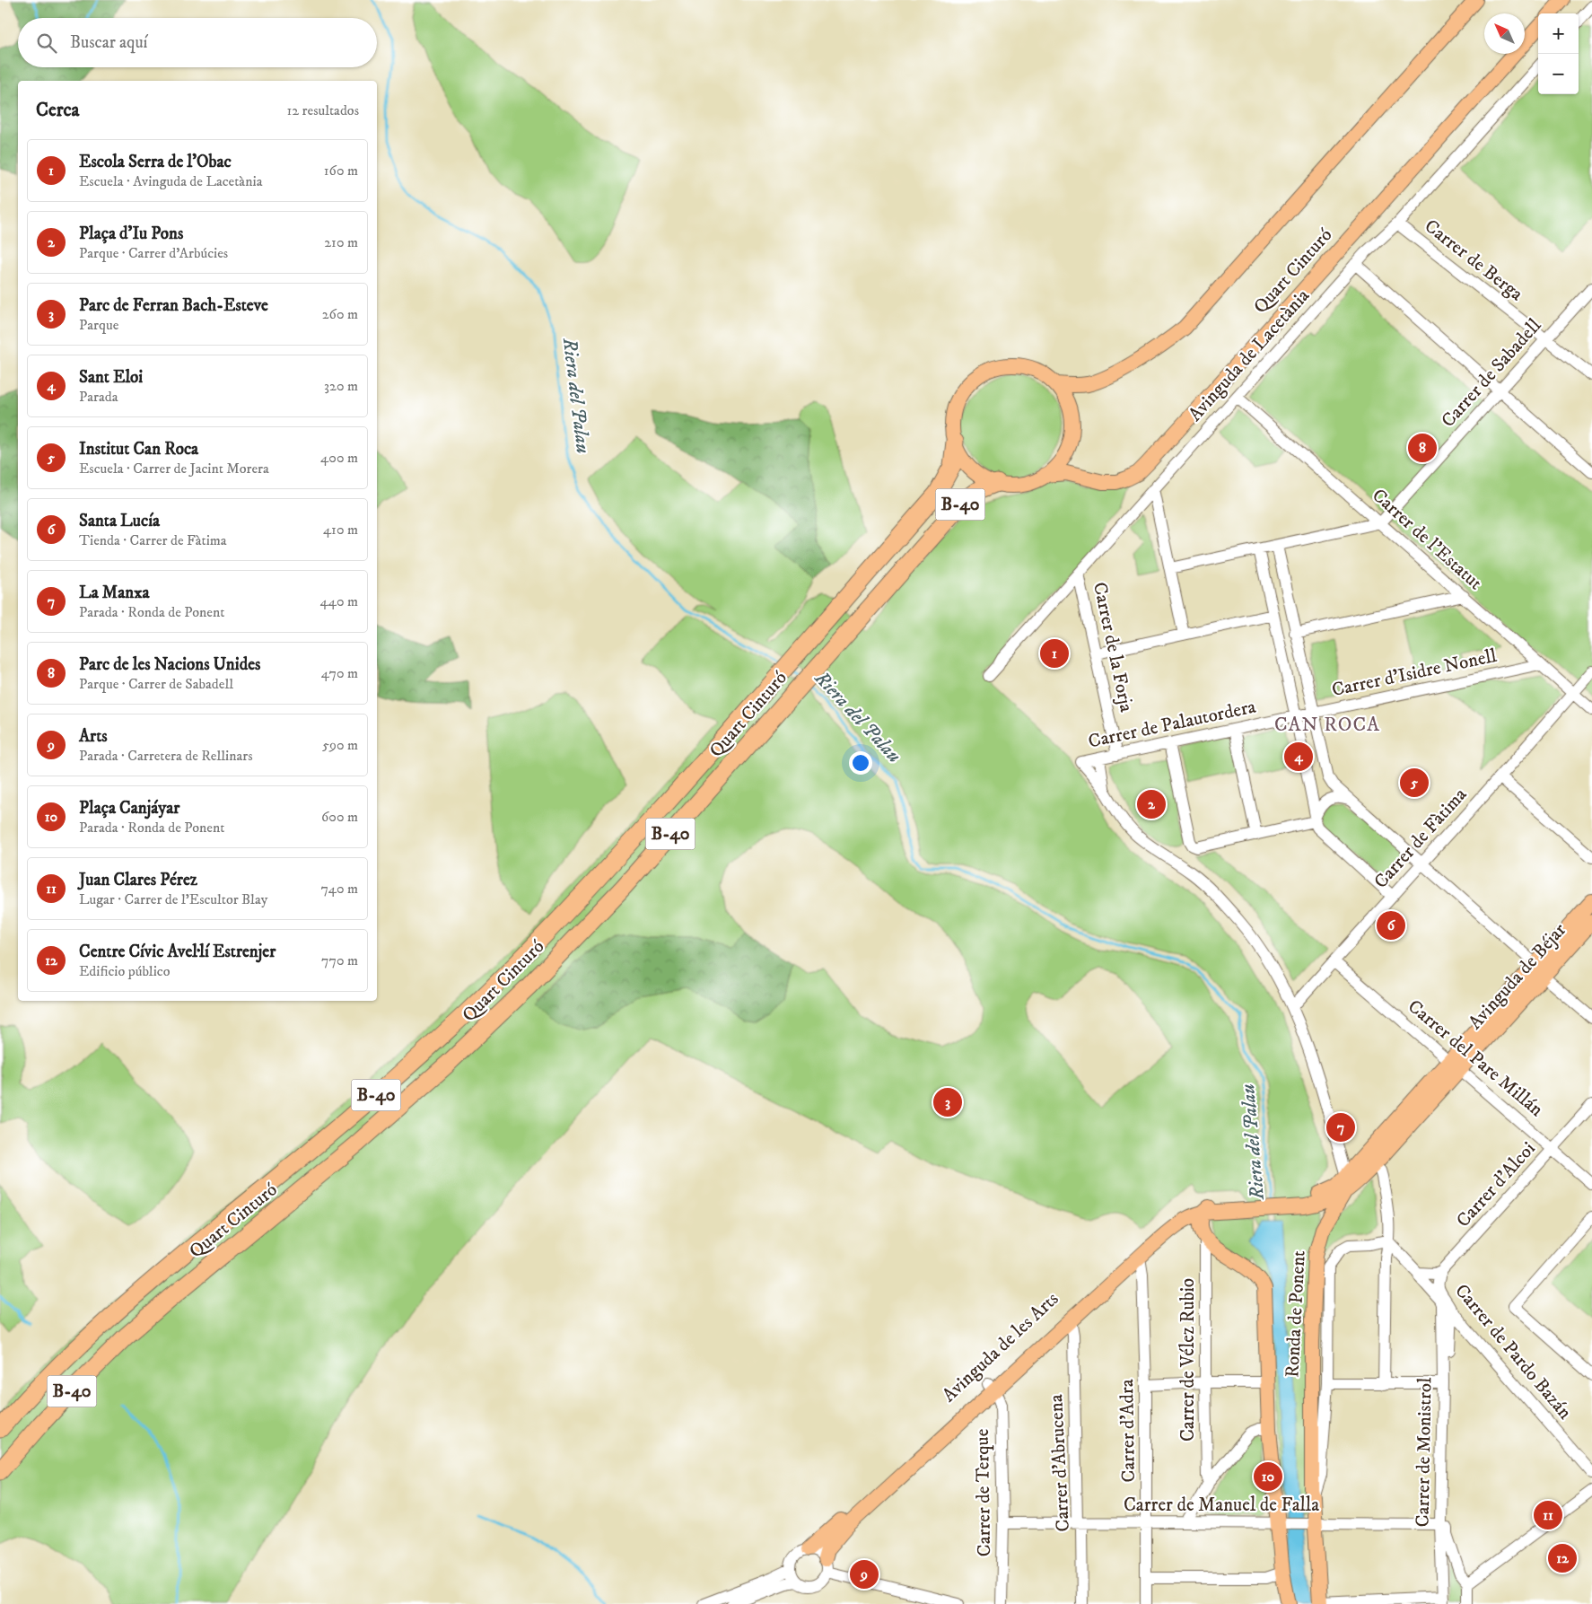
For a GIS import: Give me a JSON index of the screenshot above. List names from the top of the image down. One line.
{"streets":{"highway":["Quart Cinturó","B-40"],"main road":["Avinguda de Béjar","Ronda de Ponent","Avinguda de les Arts"],"street":["Carrer de Berga","Avinguda de Lacetània","Carrer de Sabadell","Carrer de l'Estatut","Carrer de la Forja","Carrer d'Isidre Nonell","Carrer de Palautordera","Carrer de Fàtima","Carrer del Pare Millán","Carrer d'Alcoi","Carrer de Pardo Bazán","Carrer de Vélez Rubio","Carrer d'Adra","Carrer de Monistrol","Carrer d'Abrucena","Carrer de Terque","Carrer de Manuel de Falla"]},"crossings":[["Carrer de Berga","Avinguda de Lacetània"],["Carrer de Berga","Carrer de Sabadell"],["Avinguda de Lacetània","Carrer de l'Estatut"],["Avinguda de Lacetània","Carrer de la Forja"],["Carrer de Sabadell","Carrer de l'Estatut"],["Carrer de l'Estatut","Carrer d'Isidre Nonell"],["Carrer de l'Estatut","Carrer de Fàtima"],["Carrer de la Forja","Carrer de Palautordera"],["Carrer d'Isidre Nonell","Carrer de Palautordera"],["Carrer de Palautordera","Ronda de Ponent"],["Carrer de Fàtima","Carrer del Pare Millán"],["Carrer de Fàtima","Ronda de Ponent"],["Avinguda de Béjar","Carrer del Pare Millán"],["Avinguda de Béjar","Ronda de Ponent"],["Carrer del Pare Millán","Carrer d'Alcoi"],["Carrer d'Alcoi","Carrer de Pardo Bazán"],["Ronda de Ponent","Avinguda de les Arts"],["Ronda de Ponent","Carrer de Pardo Bazán"],["Ronda de Ponent","Carrer de Vélez Rubio"],["Ronda de Ponent","Carrer de Manuel de Falla"],["Avinguda de les Arts","Carrer de Vélez Rubio"],["Avinguda de les Arts","Carrer d'Adra"],["Avinguda de les Arts","Carrer d'Abrucena"],["Avinguda de les Arts","Carrer de Terque"],["Carrer de Pardo Bazán","Carrer de Monistrol"],["Carrer d'Adra","Carrer de Manuel de Falla"],["Carrer de Monistrol","Carrer de Manuel de Falla"],["Carrer d'Abrucena","Carrer de Manuel de Falla"],["Carrer de Terque","Carrer de Manuel de Falla"]],"districts":["CAN ROCA"],"water":["Riera del Palau"],"north":"top left","page":{"map_buttons":["+","−"],"search":"Buscar aquí","heading":["Cerca","12 resultados"],"list":[{"mark":"1","name":"Escola Serra de l'Obac","note":"Escuela · Avinguda de Lacetània","value":"160 m"},{"mark":"2","name":"Plaça d'Iu Pons","note":"Parque · Carrer d'Arbúcies","value":"210 m"},{"mark":"3","name":"Parc de Ferran Bach-Esteve","note":"Parque","value":"260 m"},{"mark":"4","name":"Sant Eloi","note":"Parada","value":"320 m"},{"mark":"5","name":"Institut Can Roca","note":"Escuela · Carrer de Jacint Morera","value":"400 m"},{"mark":"6","name":"Santa Lucía","note":"Tienda · Carrer de Fàtima","value":"410 m"},{"mark":"7","name":"La Manxa","note":"Parada · Ronda de Ponent","value":"440 m"},{"mark":"8","name":"Parc de les Nacions Unides","note":"Parque · Carrer de Sabadell","value":"470 m"},{"mark":"9","name":"Arts","note":"Parada · Carretera de Rellinars","value":"590 m"},{"mark":"10","name":"Plaça Canjáyar","note":"Parada · Ronda de Ponent","value":"600 m"},{"mark":"11","name":"Juan Clares Pérez","note":"Lugar · Carrer de l'Escultor Blay","value":"740 m"},{"mark":"12","name":"Centre Cívic Avel·lí Estrenjer","note":"Edificio público","value":"770 m"}],"pins":["8","1","4","5","2","6","3","7","10","11","12","9"]}}
